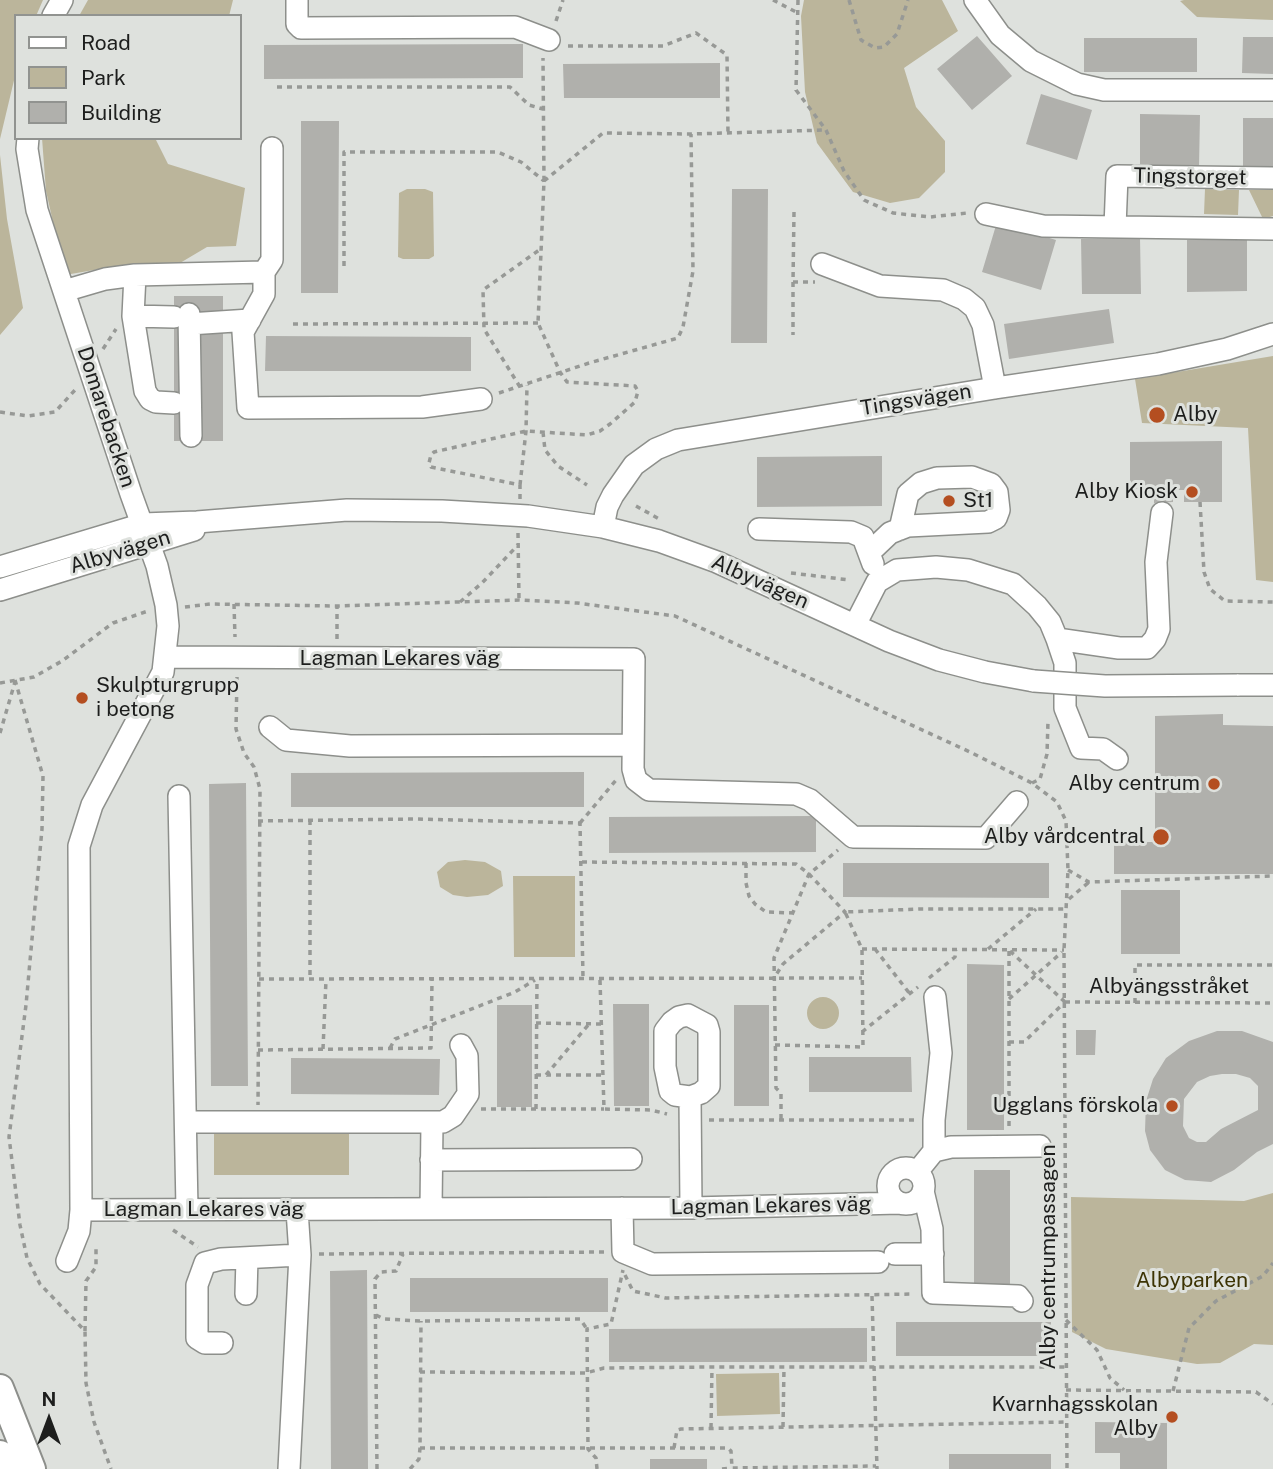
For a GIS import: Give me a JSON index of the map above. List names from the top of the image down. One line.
{"streets":{"street":["Tingstorget","Tingsvägen","Domarebacken","Albyvägen","Lagman Lekares väg"],"path":["Albyängsstråket","Alby centrumpassagen"]},"crossings":[["Tingsvägen","Albyvägen"],["Domarebacken","Albyvägen"],["Domarebacken","Lagman Lekares väg"],["Albyvägen","Lagman Lekares väg"],["Albyängsstråket","Alby centrumpassagen"]],"parks":["Albyparken"],"places":["Alby","Alby Kiosk","St1","Skulpturgrupp i betong","Alby centrum","Alby vårdcentral","Ugglans förskola","Kvarnhagsskolan Alby"],"legend":["Road","Park","Building"],"north":"top"}
